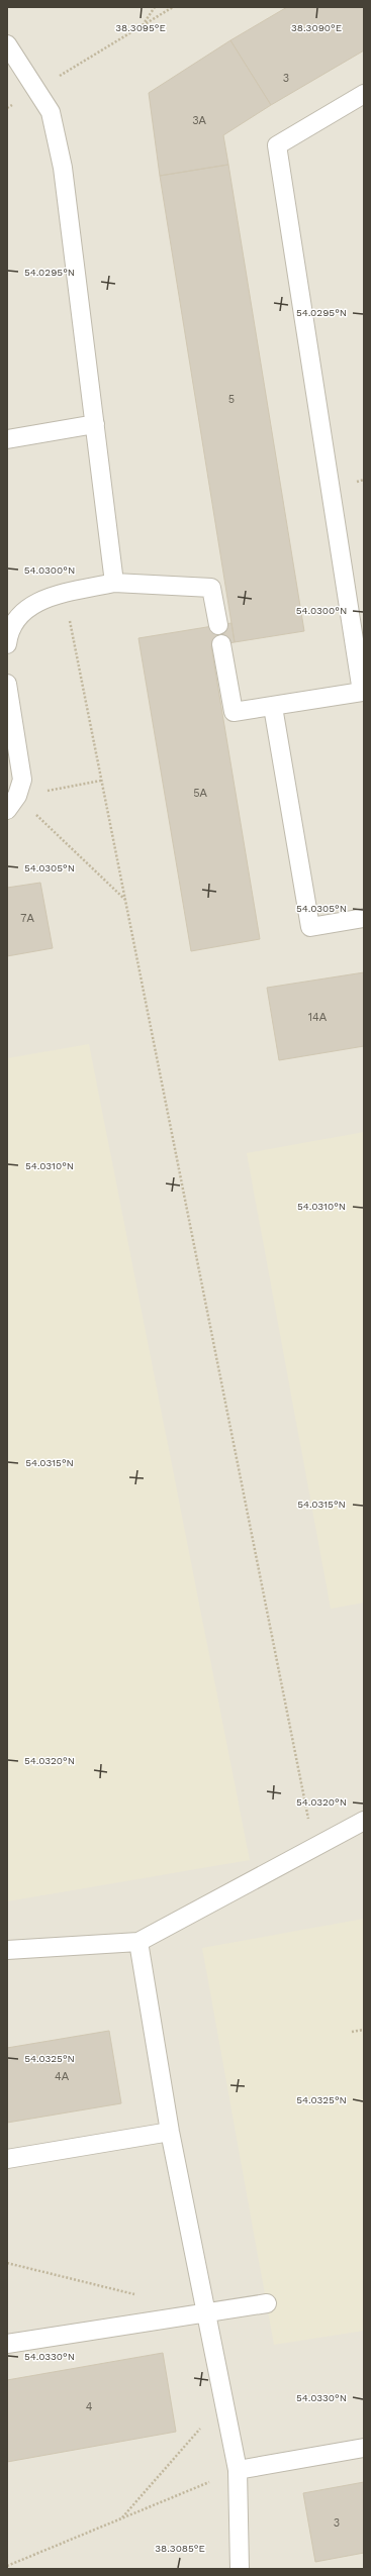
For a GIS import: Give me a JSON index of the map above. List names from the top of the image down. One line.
{"house_numbers":["3","3А","5","5А","7А","14А","4А","4","3"],"coordinates":["38.3095°E","38.3090°E","54.0295°N","54.0300°N","54.0305°N","54.0310°N","54.0315°N","54.0320°N","54.0325°N","54.0330°N","38.3085°E"]}
